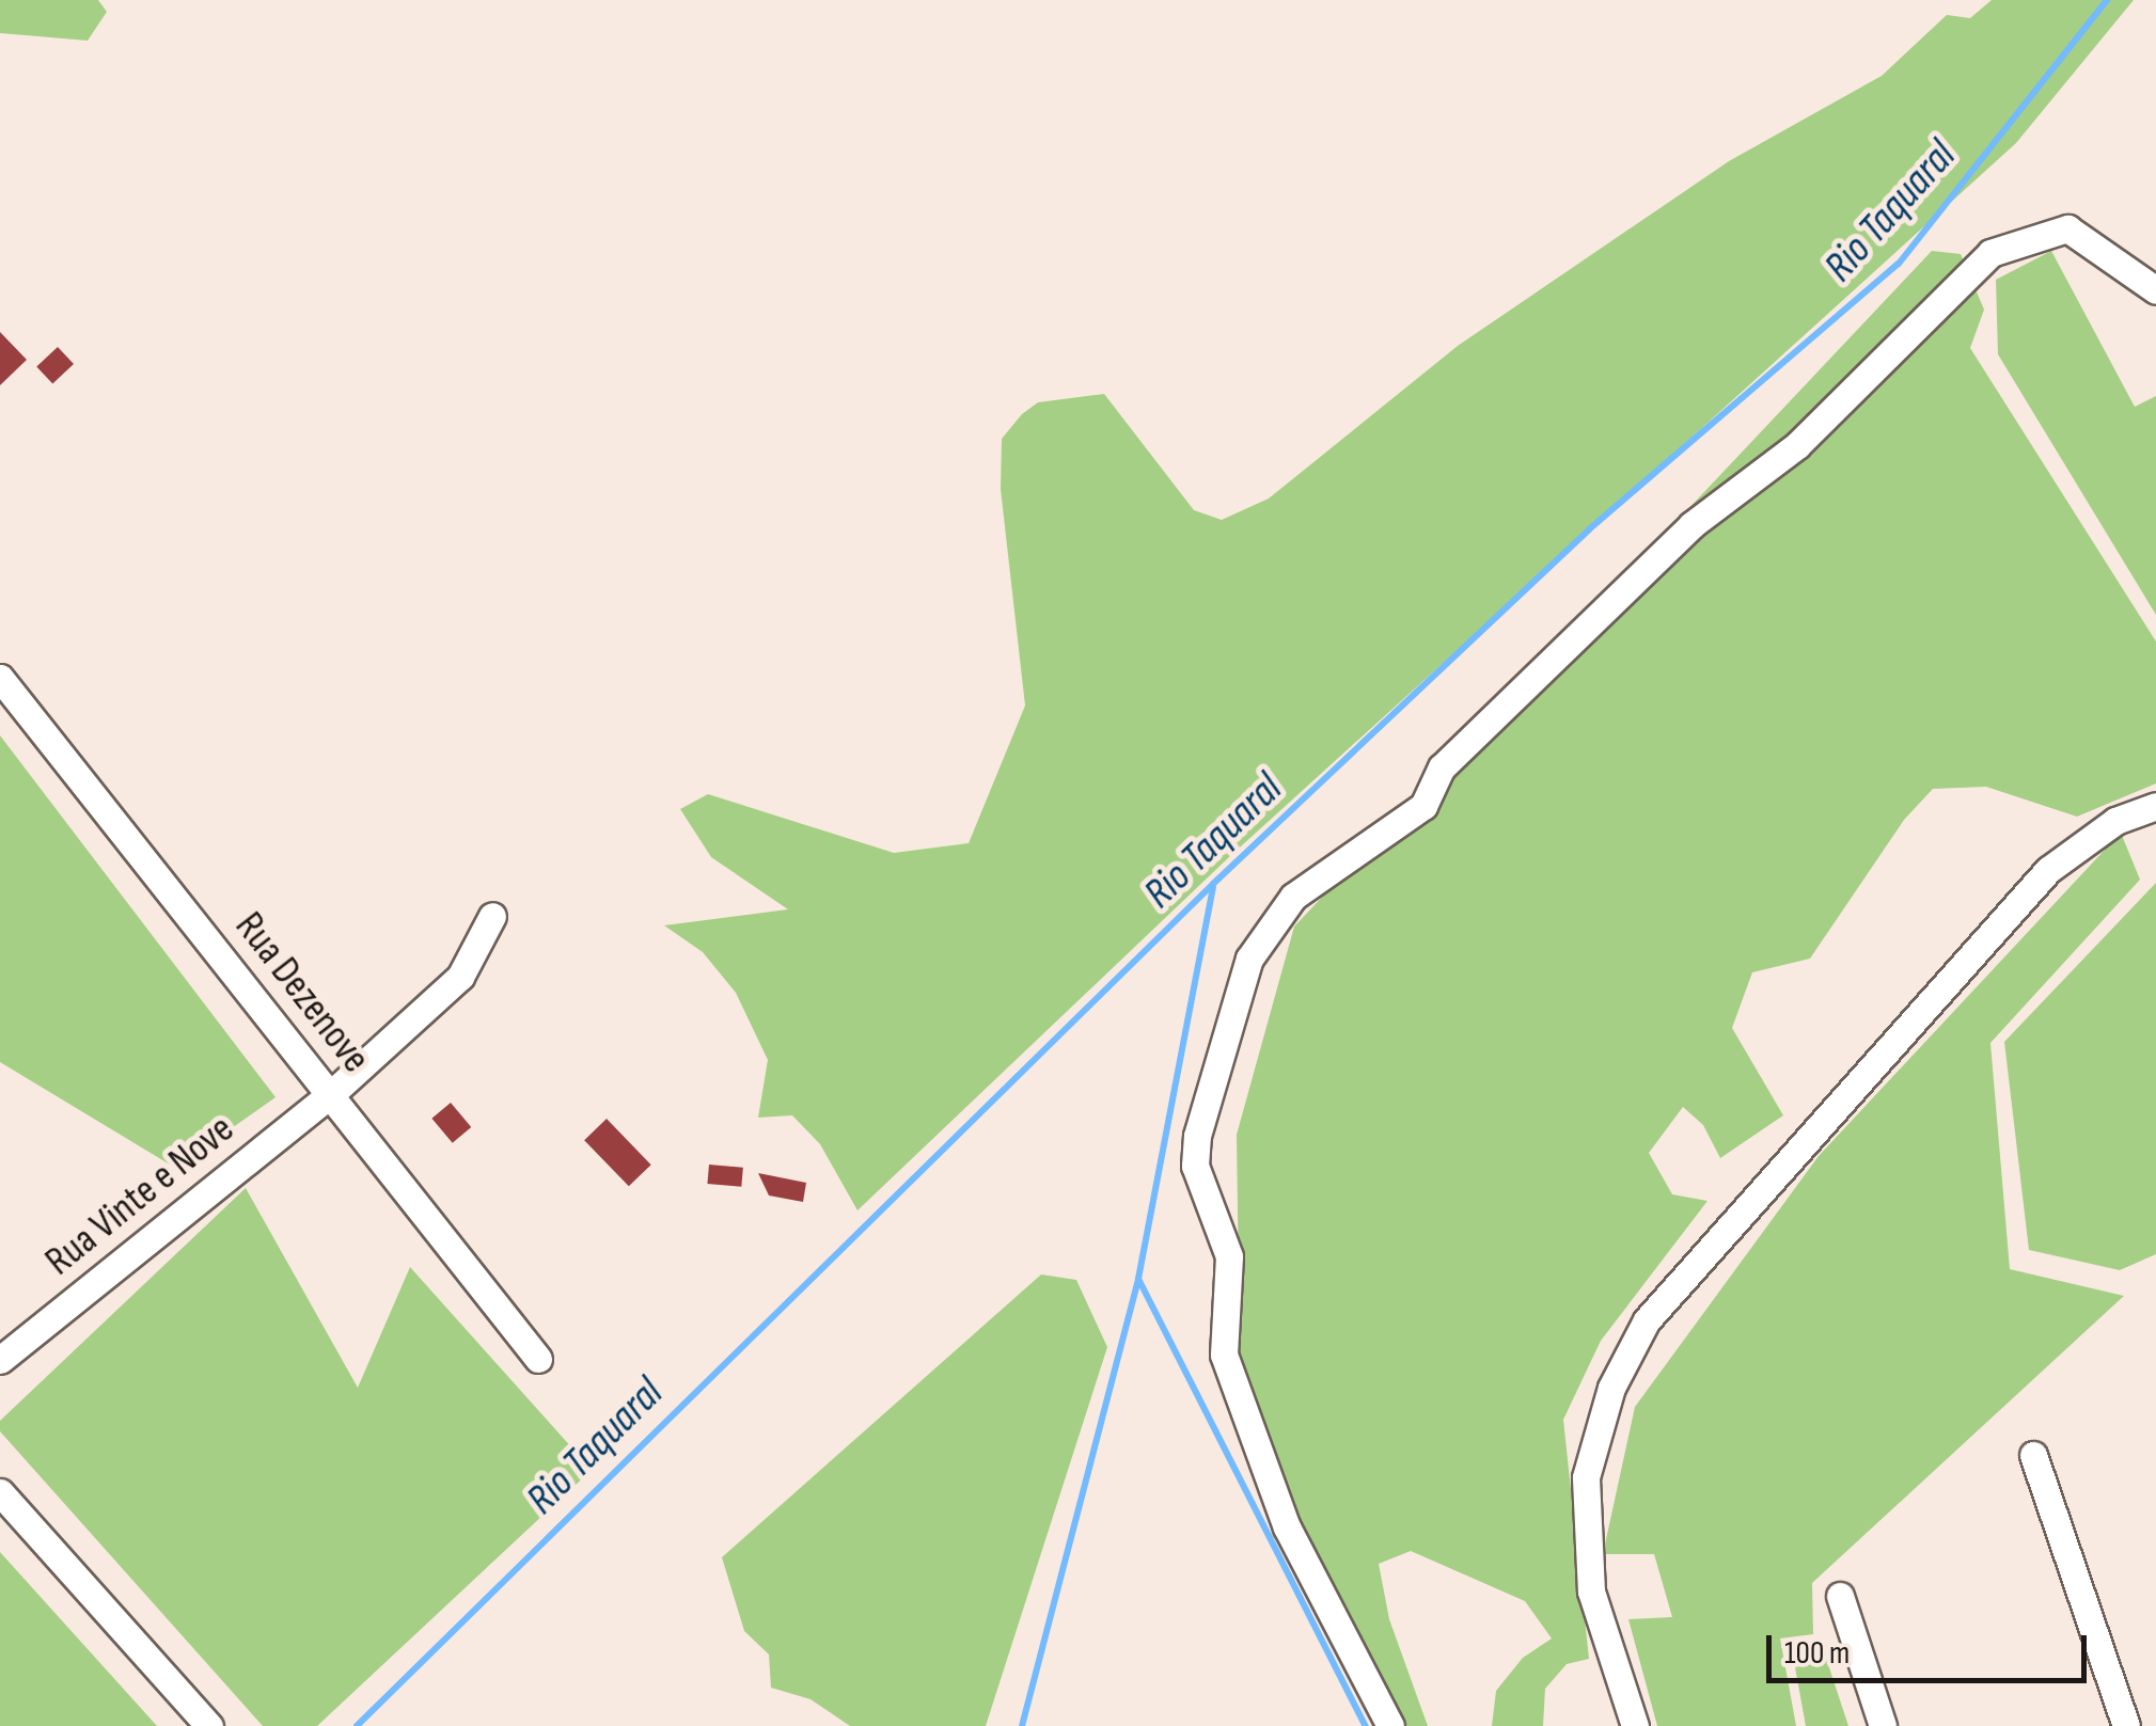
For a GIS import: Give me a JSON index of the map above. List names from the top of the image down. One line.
{"streets":{"street":["Rua Dezenove","Rua Vinte e Nove"]},"crossings":[["Rua Dezenove","Rua Vinte e Nove"]],"water":["Rio Taquaral"],"scale_bar":"100 m"}
